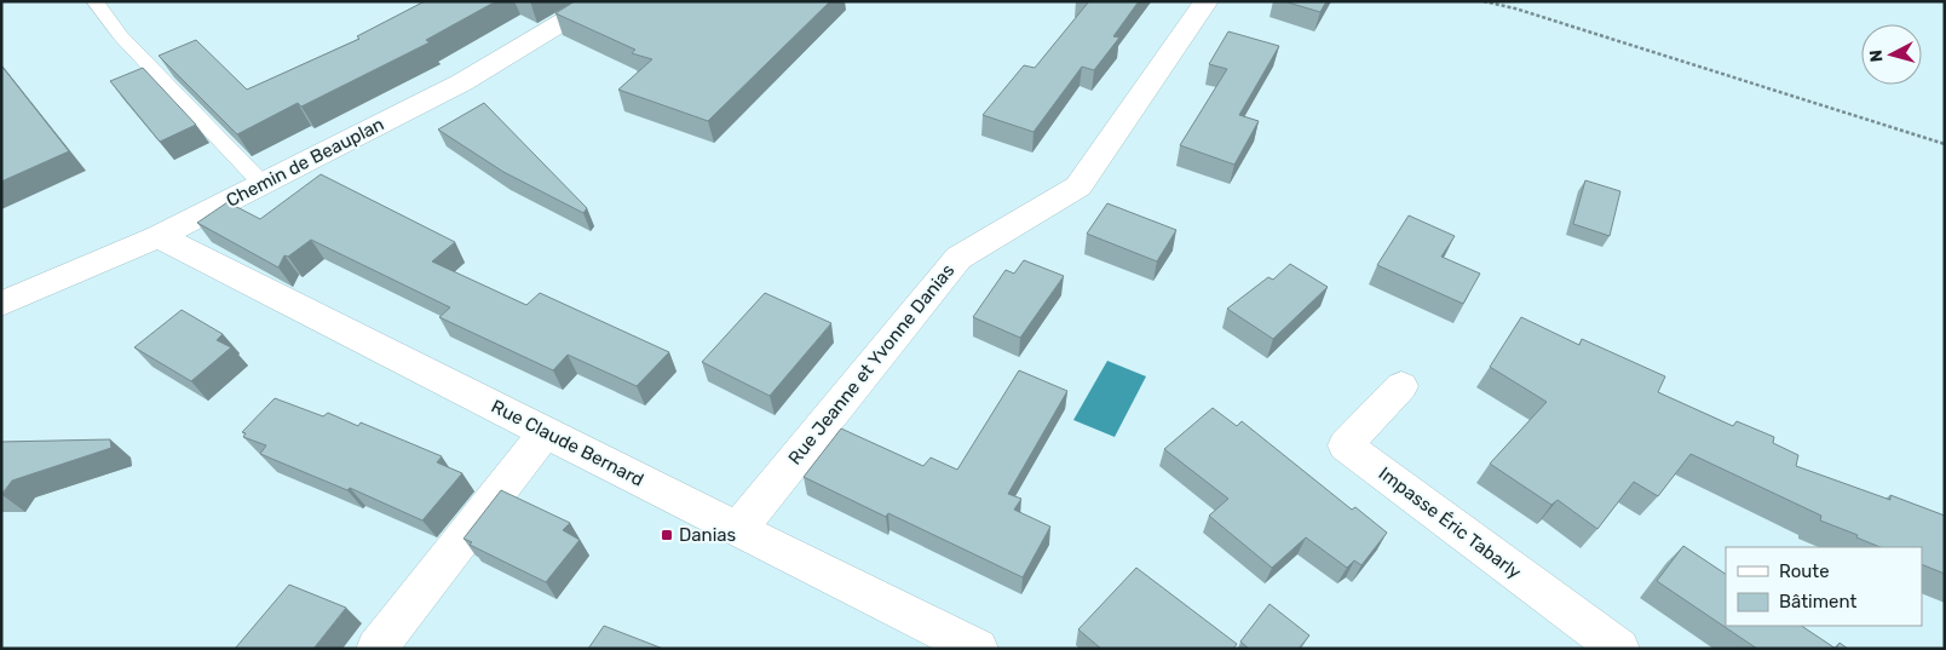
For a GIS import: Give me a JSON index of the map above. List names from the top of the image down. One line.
{"streets":{"street":["Chemin de Beauplan","Rue Jeanne et Yvonne Danias","Rue Claude Bernard","Impasse Éric Tabarly"]},"crossings":[["Chemin de Beauplan","Rue Claude Bernard"],["Rue Jeanne et Yvonne Danias","Rue Claude Bernard"]],"places":{"transit":["Danias"]},"legend":["Route","Bâtiment"],"north":"left"}
